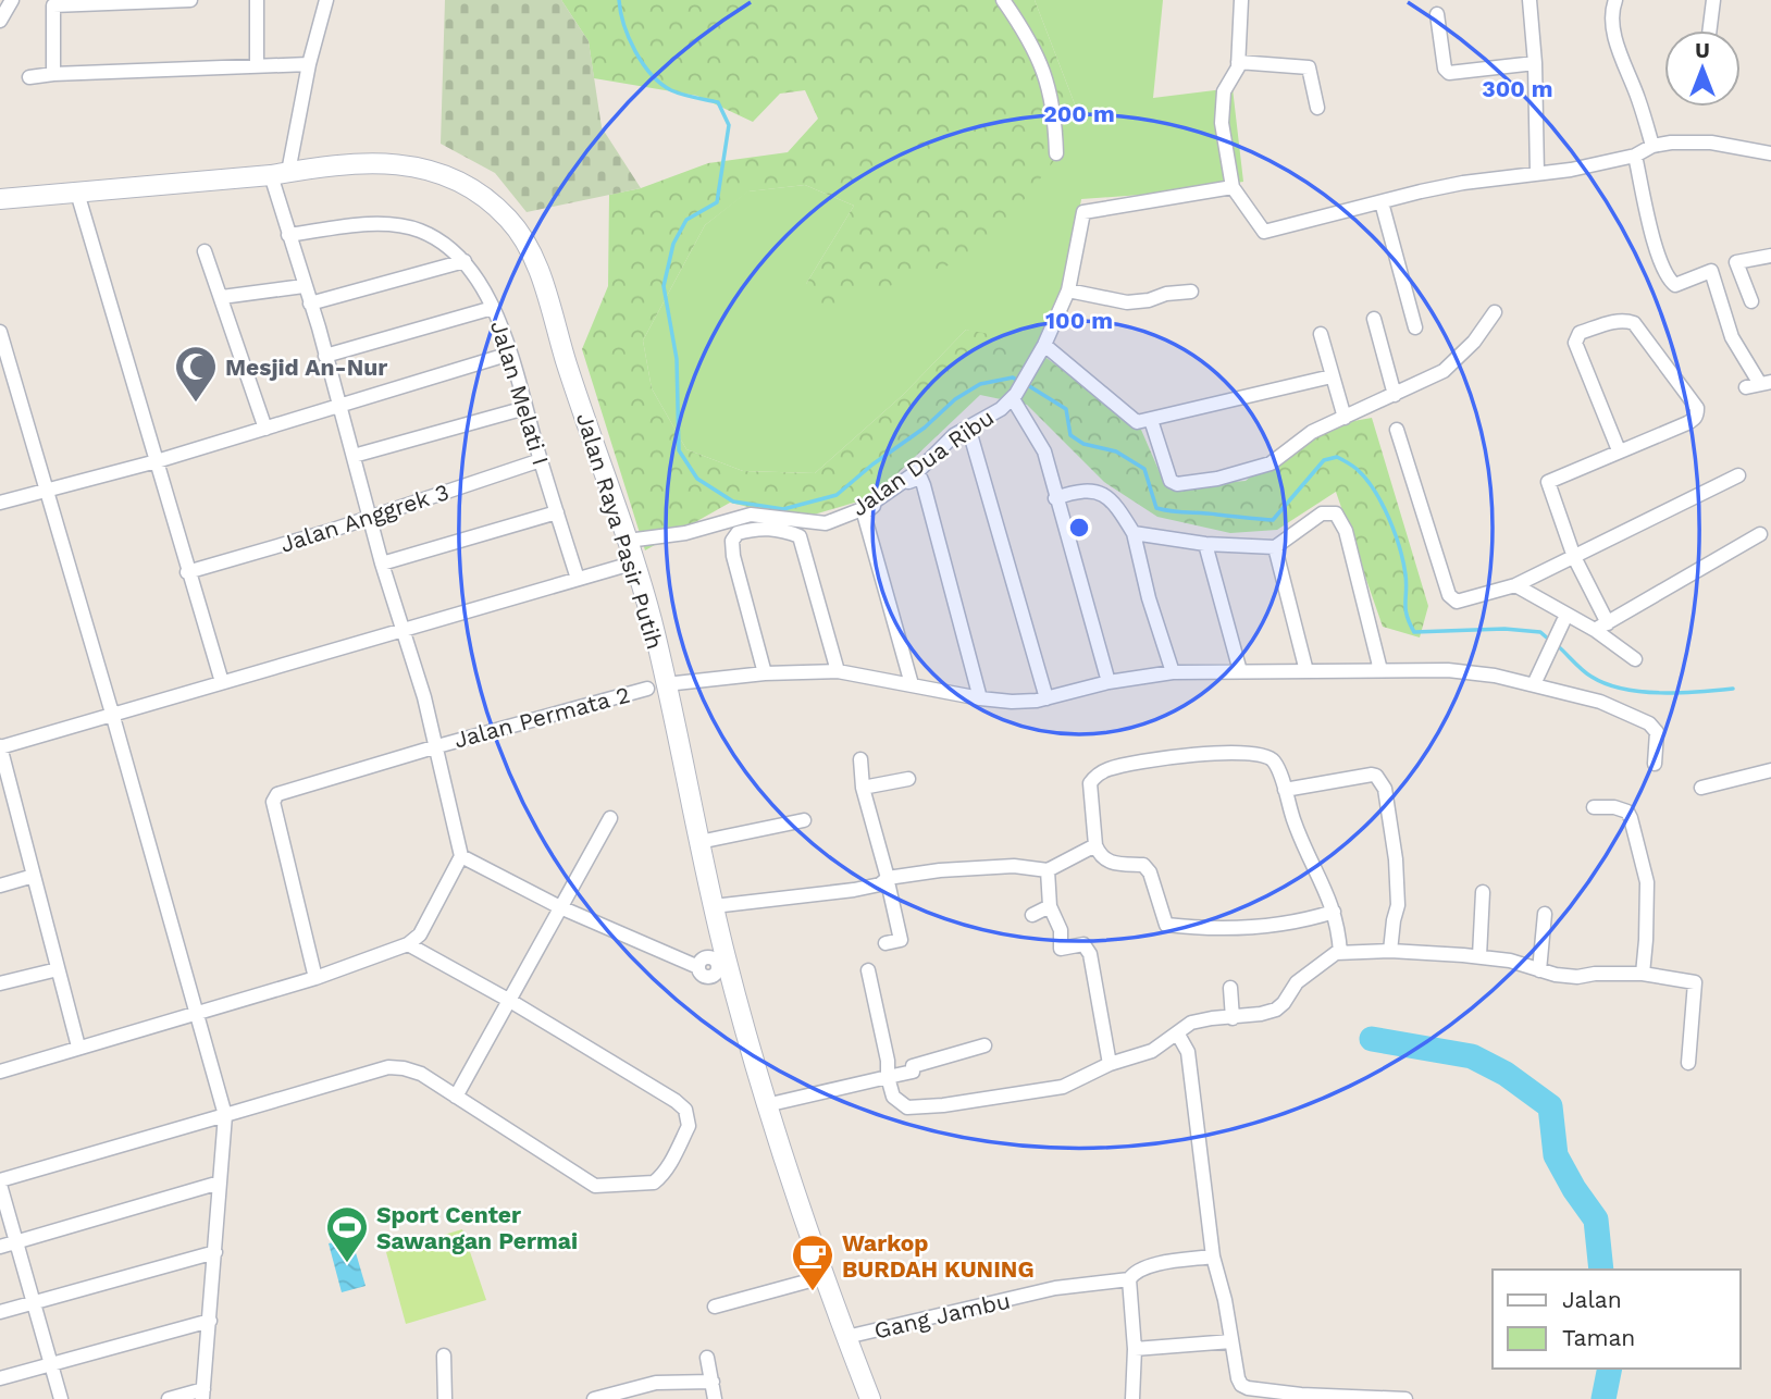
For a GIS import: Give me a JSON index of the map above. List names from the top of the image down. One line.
{"streets":{"street":["Jalan Melati I","Jalan Dua Ribu","Jalan Anggrek 3","Jalan Raya Pasir Putih","Jalan Permata 2","Gang Jambu"]},"crossings":[["Jalan Melati I","Jalan Anggrek 3"],["Jalan Dua Ribu","Jalan Raya Pasir Putih"],["Jalan Raya Pasir Putih","Jalan Permata 2"],["Jalan Raya Pasir Putih","Gang Jambu"]],"places":{"mosque":["Mesjid An-Nur"],"sports":["Sport Center Sawangan Permai"],"cafe":["Warkop BURDAH KUNING"]},"legend":["Jalan","Taman"],"north":"top","rings":["300 m","200 m","100 m"]}
